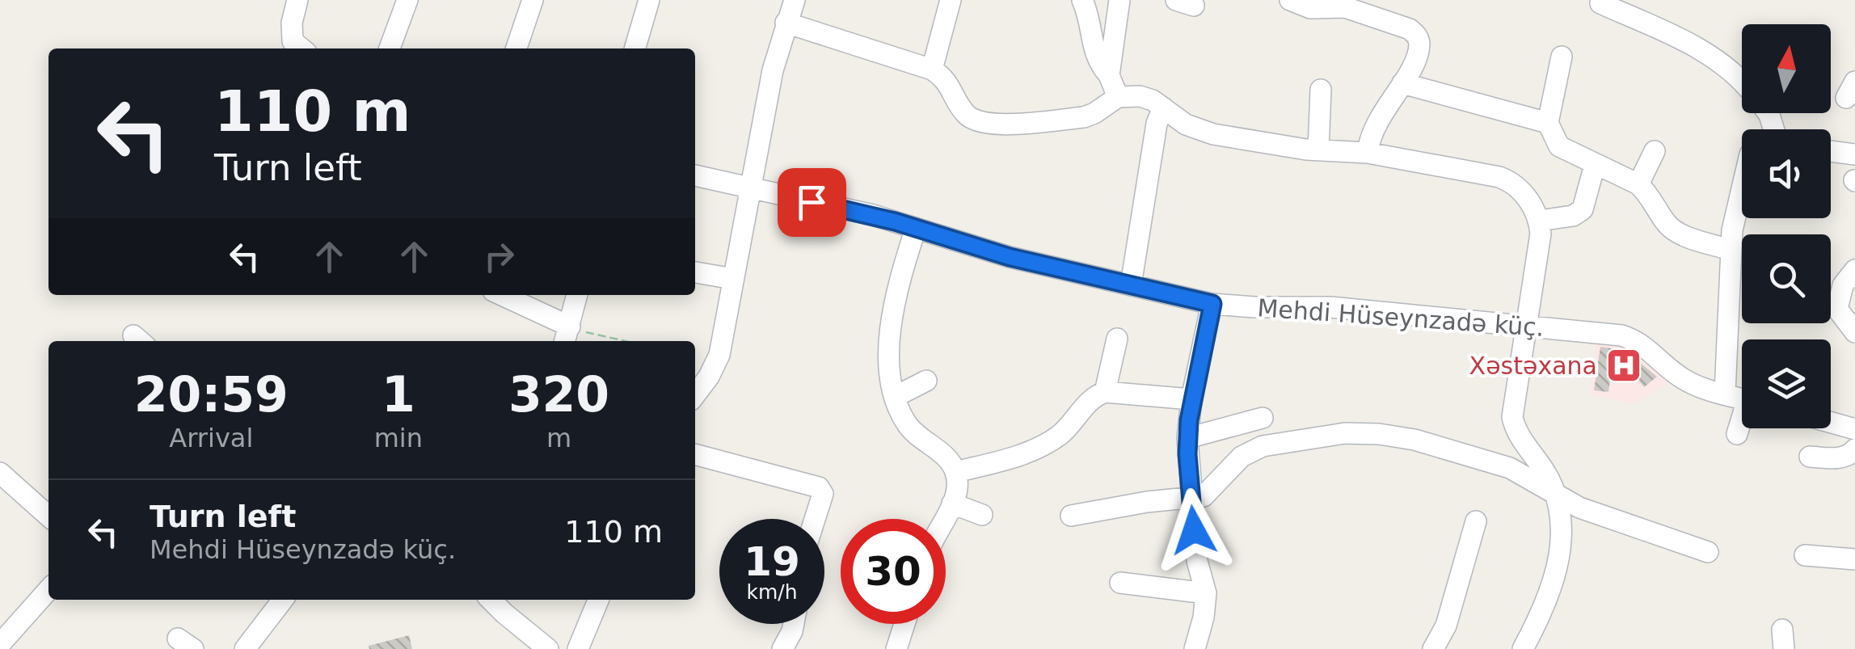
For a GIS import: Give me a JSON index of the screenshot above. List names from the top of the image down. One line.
{"streets":{"street":["Mehdi Hüseynzadə küç."]},"places":{"hospital":["Xəstəxana"]},"north":"top","page":{"turn":["110 m","Turn left"],"eta":["20:59","Arrival","1","min","320","m"],"list":[{"name":"Turn left","note":"Mehdi Hüseynzadə küç.","value":"110 m"}],"speed":"19 km/h","limit":"30"}}
